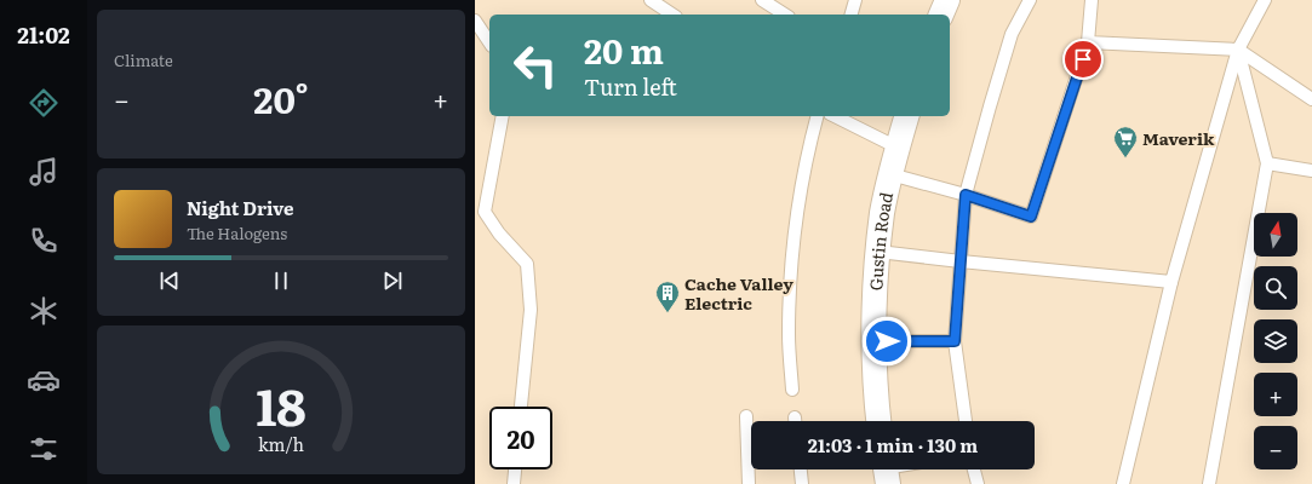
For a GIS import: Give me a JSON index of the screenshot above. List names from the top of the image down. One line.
{"streets":{"street":["Gustin Road"]},"places":{"supermarket":["Maverik"],"building":["Cache Valley Electric"]},"north":"top","page":{"tabs":"21:02","tile":"Climate","turn":["20 m","Turn left"],"heat":["−","20°","+"],"song":["Night Drive","The Halogens"],"map_buttons":["+","−"],"limit":"20","trip":"21:03 · 1 min · 130 m","gauge":["18","km/h"]}}
